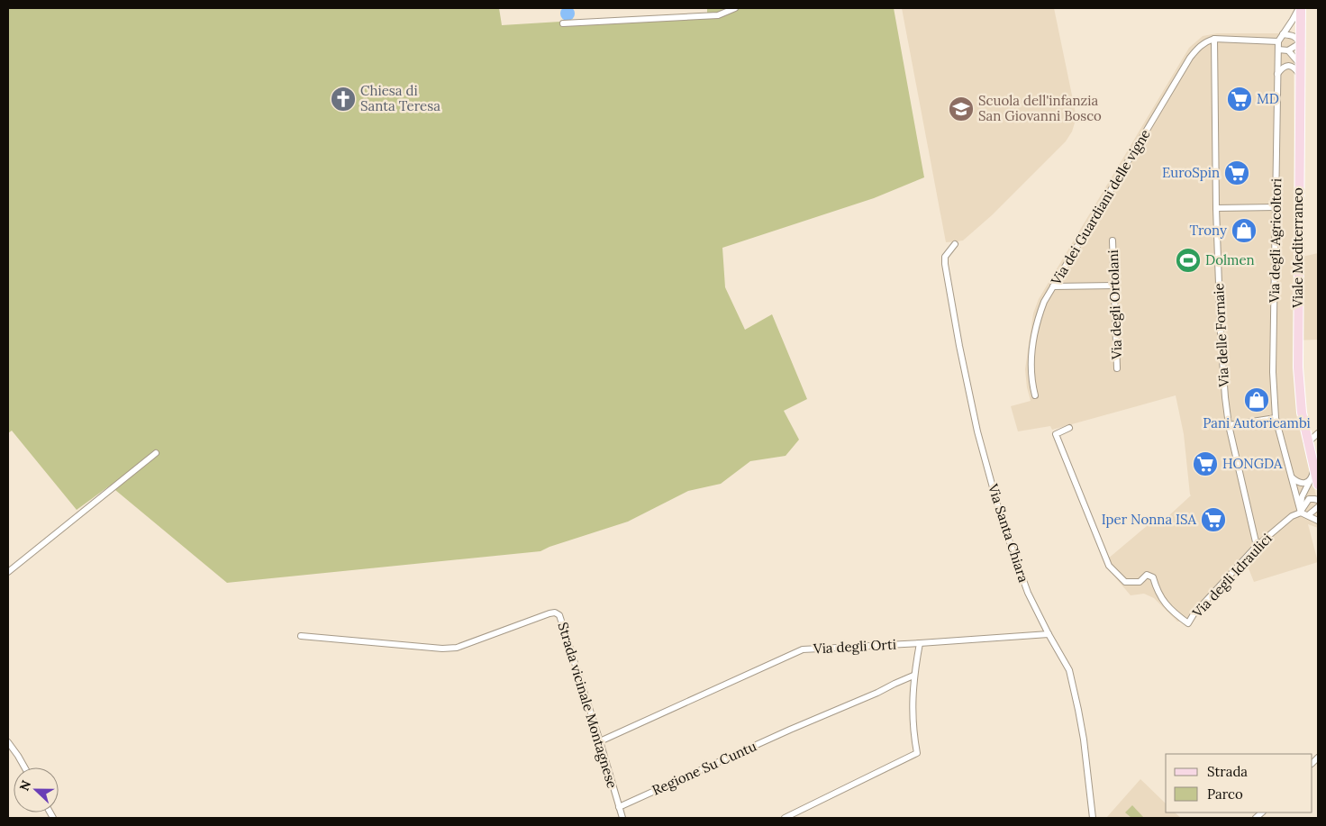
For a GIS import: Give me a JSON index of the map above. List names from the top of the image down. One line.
{"streets":{"main road":["Viale Mediterraneo"],"street":["Via dei Guardiani delle vigne","Via degli Agricoltori","Via degli Ortolani","Via delle Fornaie","Via Santa Chiara","Via degli Idraulici","Via degli Orti","Strada vicinale Montagnese","Regione Su Cuntu"]},"crossings":[["Via dei Guardiani delle vigne","Via delle Fornaie"],["Via degli Agricoltori","Via degli Idraulici"],["Via delle Fornaie","Via degli Idraulici"],["Via Santa Chiara","Via degli Orti"],["Via degli Orti","Strada vicinale Montagnese"],["Strada vicinale Montagnese","Regione Su Cuntu"]],"places":{"church":["Chiesa di Santa Teresa"],"supermarket":["MD","EuroSpin","HONGDA","Iper Nonna ISA"],"school or university":["Scuola dell'infanzia San Giovanni Bosco"],"shop":["Trony","Pani Autoricambi"],"sports":["Dolmen"]},"legend":["Strada","Parco"],"north":"left"}
